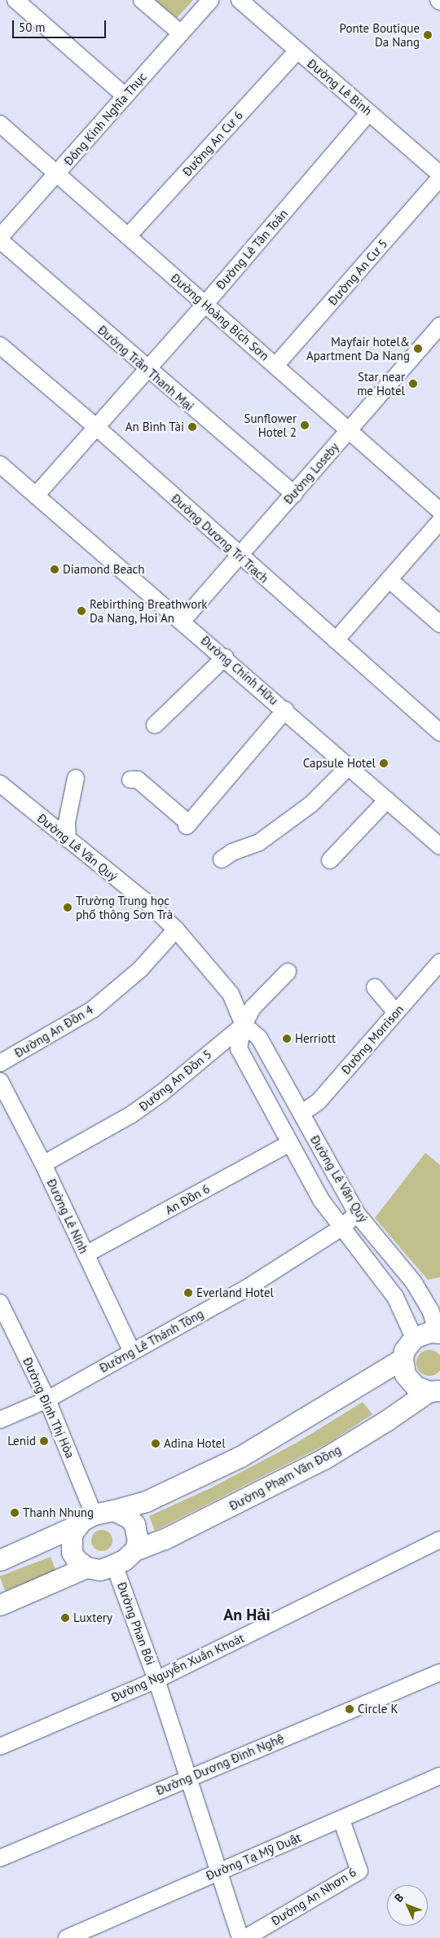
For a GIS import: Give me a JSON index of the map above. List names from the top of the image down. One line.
{"streets":{"main road":["Đường Phạm Văn Đồng"],"street":["Đường Lê Binh","Đông Kinh Nghĩa Thục","Đường An Cư 6","Đường Lê Tân Toán","Đường An Cư 5","Đường Hoàng Bích Sơn","Đường Trần Thanh Mại","Đường Loseby","Đường Dương Trí Trạch","Đường Chính Hữu","Đường Lê Văn Quý","Đường An Đồn 4","Đường Morrison","Đường An Đồn 5","An Đồn 6","Đường Lê Ninh","Đường Lê Thánh Tông","Đường Đinh Thị Hòa","Đường Phan Bôi","Đường Nguyễn Xuân Khoát","Đường Dương Đình Nghệ","Đường Tạ Mỹ Duật","Đường An Nhơn 6"]},"crossings":[["Đường Lê Binh","Đường An Cư 6"],["Đường Lê Binh","Đường Lê Tân Toán"],["Đông Kinh Nghĩa Thục","Đường Hoàng Bích Sơn"],["Đường An Cư 6","Đường Hoàng Bích Sơn"],["Đường Lê Tân Toán","Đường Hoàng Bích Sơn"],["Đường Lê Tân Toán","Đường Trần Thanh Mại"],["Đường Lê Tân Toán","Đường Dương Trí Trạch"],["Đường Lê Tân Toán","Đường Chính Hữu"],["Đường An Cư 5","Đường Hoàng Bích Sơn"],["Đường Hoàng Bích Sơn","Đường Loseby"],["Đường Trần Thanh Mại","Đường Loseby"],["Đường Loseby","Đường Dương Trí Trạch"],["Đường Loseby","Đường Chính Hữu"],["Đường Lê Văn Quý","Đường An Đồn 4"],["Đường Lê Văn Quý","Đường Morrison"],["Đường Lê Văn Quý","Đường An Đồn 5"],["Đường Lê Văn Quý","An Đồn 6"],["Đường Lê Văn Quý","Đường Lê Thánh Tông"],["Đường An Đồn 5","Đường Lê Ninh"],["An Đồn 6","Đường Lê Ninh"],["Đường Lê Ninh","Đường Lê Thánh Tông"],["Đường Lê Thánh Tông","Đường Đinh Thị Hòa"],["Đường Đinh Thị Hòa","Đường Phạm Văn Đồng"],["Đường Đinh Thị Hòa","Đường Phan Bôi"],["Đường Phạm Văn Đồng","Đường Phan Bôi"],["Đường Phan Bôi","Đường Nguyễn Xuân Khoát"],["Đường Phan Bôi","Đường Dương Đình Nghệ"],["Đường Phan Bôi","Đường Tạ Mỹ Duật"],["Đường Tạ Mỹ Duật","Đường An Nhơn 6"]],"districts":["An Hải"],"places":["Ponte Boutique Da Nang","Mayfair hotel& Apartment Da Nang","Star near me Hotel","Sunflower Hotel 2","An Bình Tài","Diamond Beach","Rebirthing Breathwork Da Nang, Hoi An","Capsule Hotel","Trường Trung học phổ thông Sơn Trà","Herriott","Everland Hotel","Lenid","Adina Hotel","Thanh Nhung","Luxtery","Circle K"],"scale_bar":"50 m","north":"top left"}
